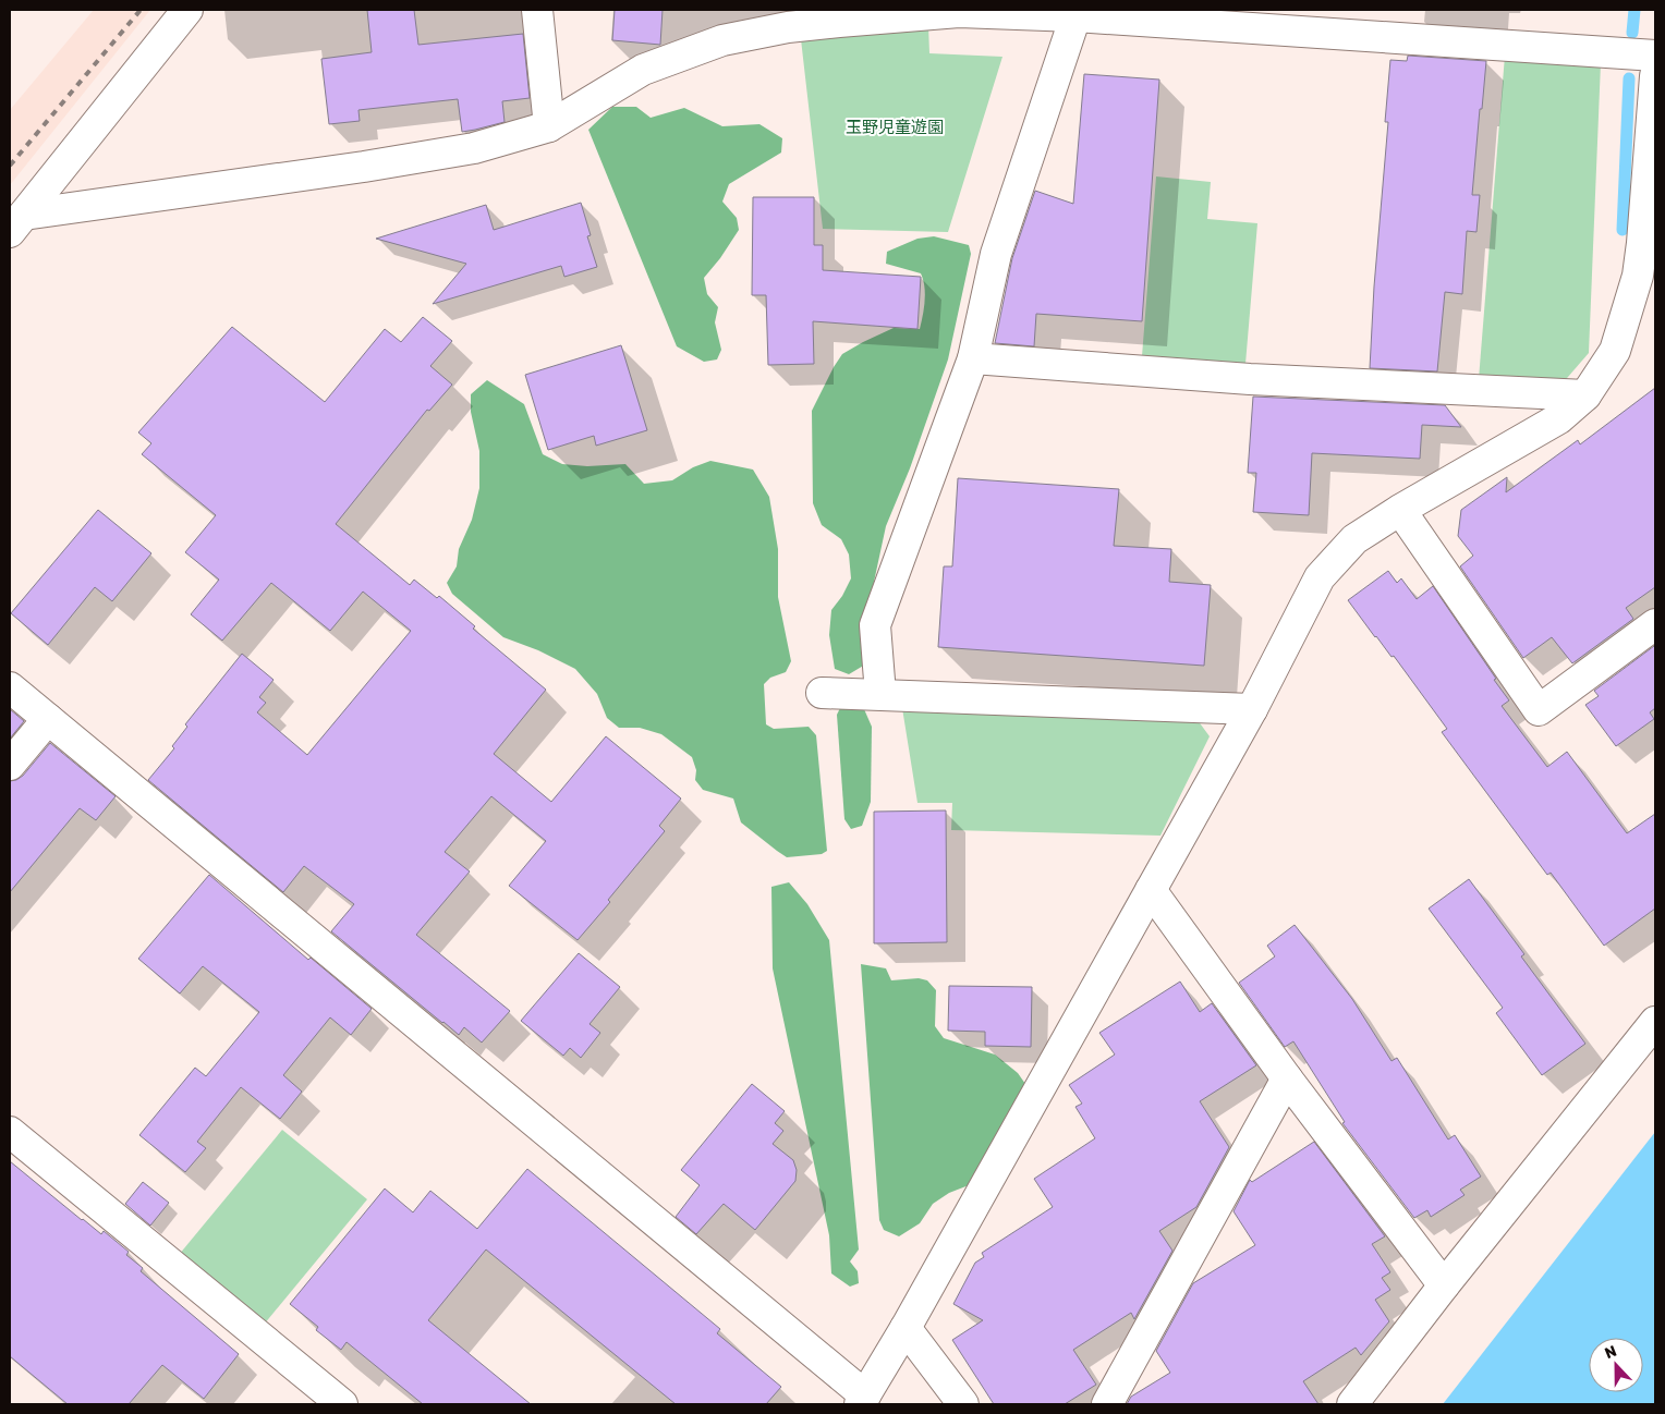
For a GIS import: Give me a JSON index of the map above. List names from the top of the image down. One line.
{"parks":["玉野児童遊園"],"north":"top"}
